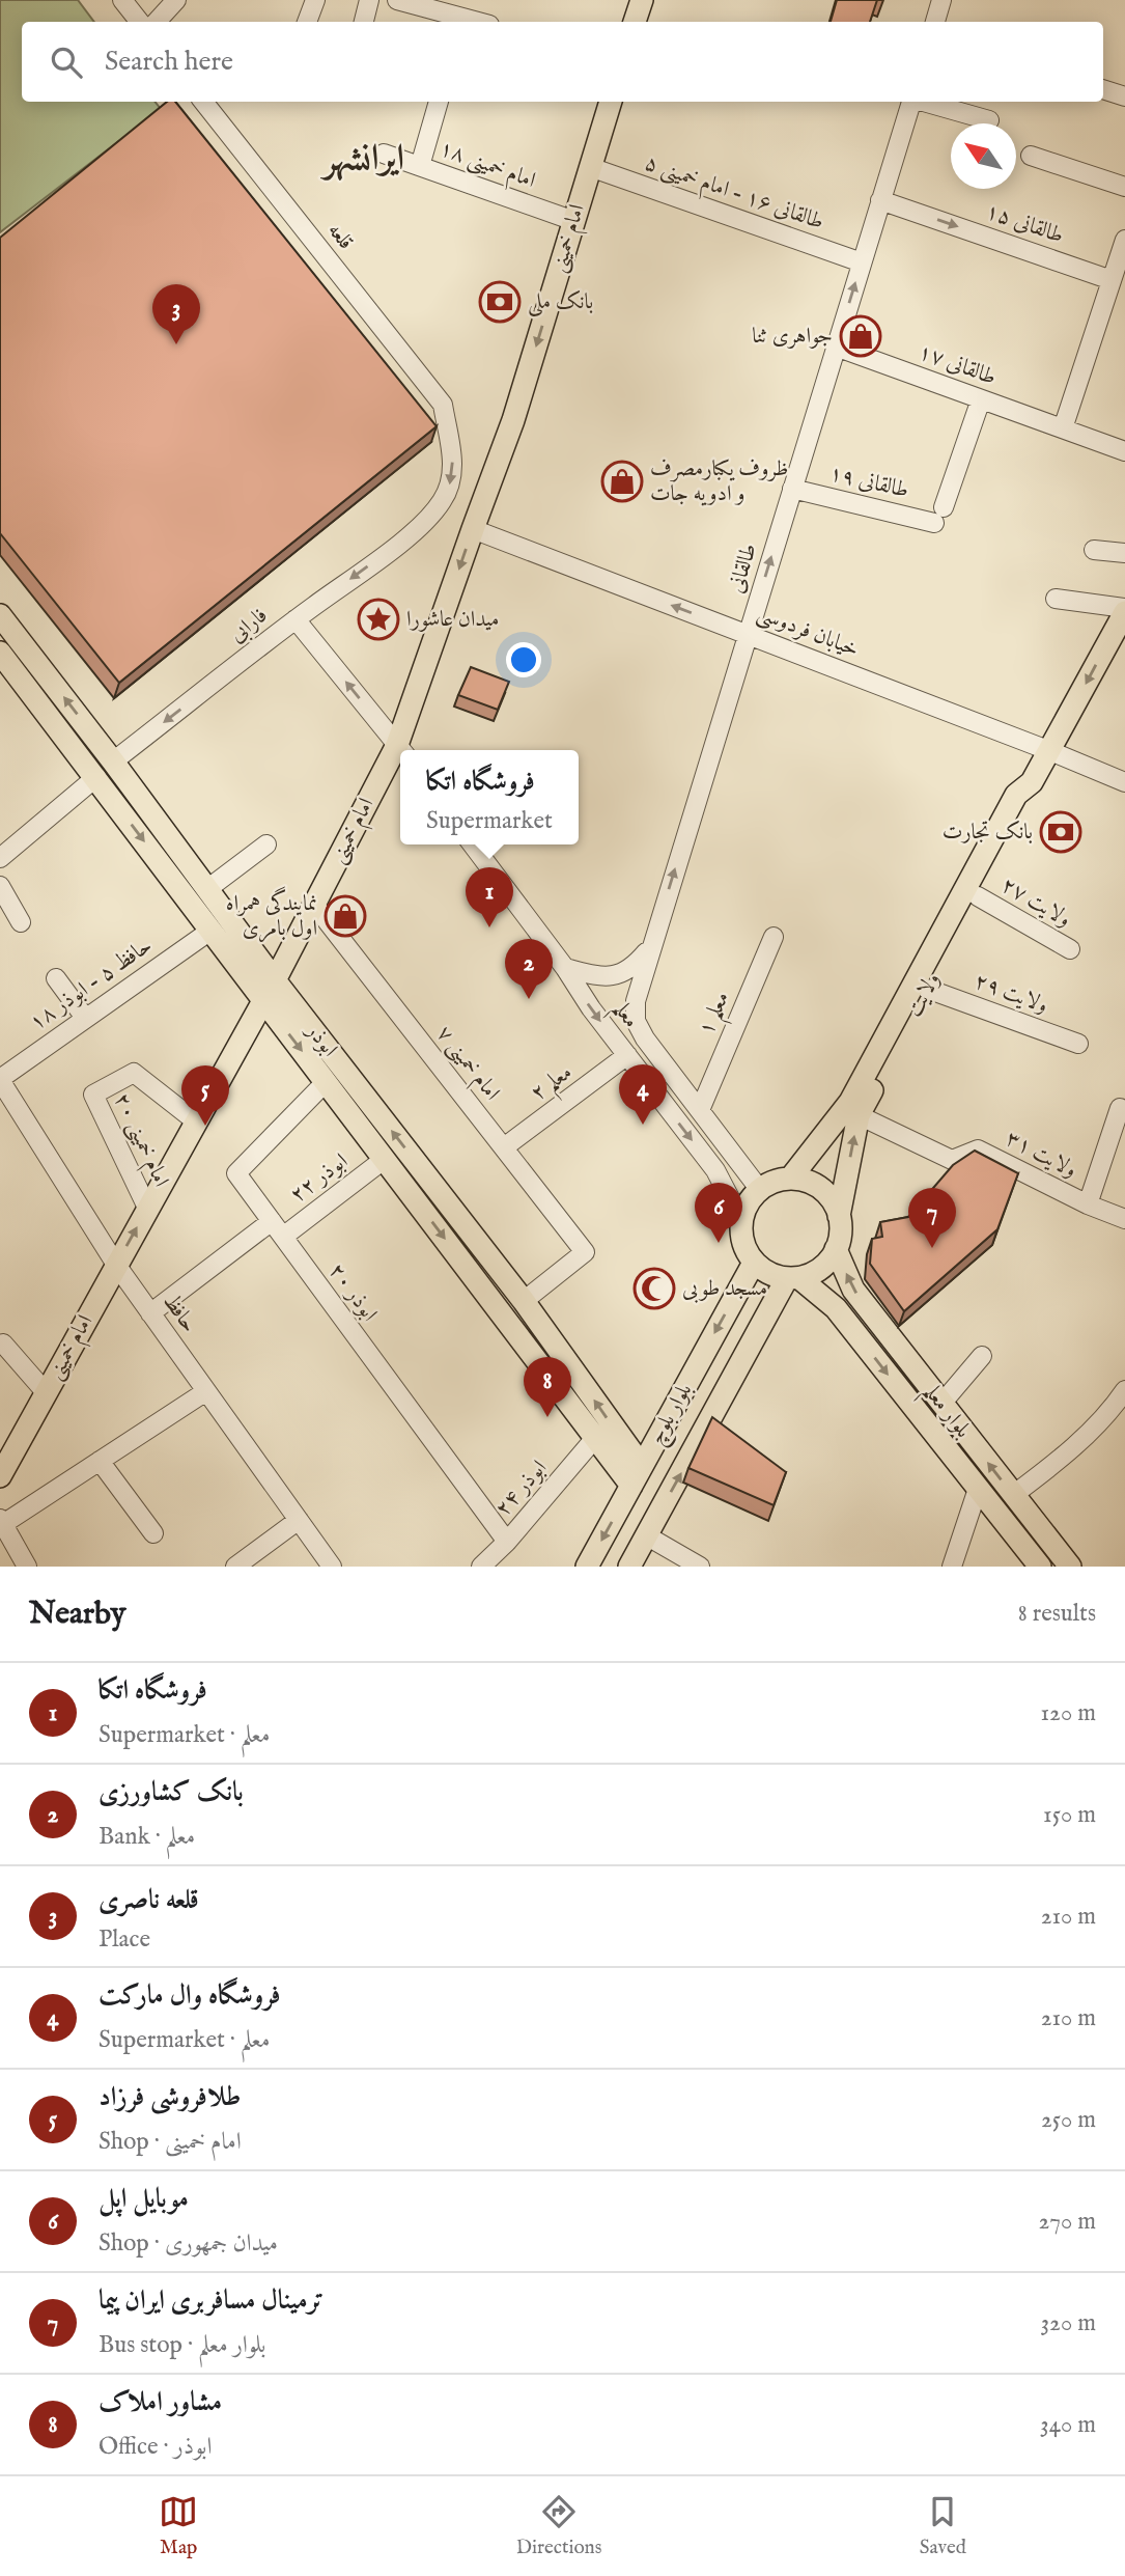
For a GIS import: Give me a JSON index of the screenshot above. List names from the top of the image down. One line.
{"streets":{"main road":["امام خمینی","ولایت","ابوذر","بلوار معلم","بلوار بلوچ"],"street":["امام خمینی ۱۸","طالقانی ۱۶ - امام خمینی ۵","طالقانی ۱۵","قلعه","طالقانی ۱۷","طالقانی ۱۹","طالقانی","فارابی","خیابان فردوسی","ولایت ۲۷","حافظ ۵ - ابوذر ۱۸","ولایت ۲۹","معلم ۱","معلم","امام خمینی ۷","معلم ۲","امام خمینی ۲۰","ولایت ۳۱","ابوذر ۲۲","ابوذر ۲۰","حافظ","ابوذر ۲۴"]},"crossings":[["امام خمینی ۱۸","امام خمینی"],["طالقانی ۱۶ - امام خمینی ۵","امام خمینی"],["طالقانی ۱۶ - امام خمینی ۵","طالقانی"],["طالقانی ۱۵","طالقانی"],["قلعه","فارابی"],["امام خمینی","خیابان فردوسی"],["امام خمینی","ابوذر"],["امام خمینی","امام خمینی ۷"],["امام خمینی","امام خمینی ۲۰"],["امام خمینی","حافظ"],["طالقانی ۱۷","طالقانی ۱۹"],["طالقانی ۱۷","طالقانی"],["طالقانی ۱۹","طالقانی"],["طالقانی","خیابان فردوسی"],["طالقانی","معلم"],["فارابی","ابوذر"],["خیابان فردوسی","ولایت"],["ولایت ۲۷","ولایت"],["حافظ ۵ - ابوذر ۱۸","ابوذر"],["حافظ ۵ - ابوذر ۱۸","حافظ"],["ولایت ۲۹","ولایت"],["ولایت","معلم"],["ولایت","ولایت ۳۱"],["ولایت","بلوار معلم"],["ولایت","بلوار بلوچ"],["معلم ۱","معلم"],["معلم","معلم ۲"],["معلم","بلوار معلم"],["معلم","بلوار بلوچ"],["ابوذر","امام خمینی ۷"],["ابوذر","ابوذر ۲۲"],["ابوذر","ابوذر ۲۰"],["ابوذر","بلوار بلوچ"],["ابوذر","ابوذر ۲۴"],["امام خمینی ۷","معلم ۲"],["ابوذر ۲۲","ابوذر ۲۰"],["ابوذر ۲۲","حافظ"],["ابوذر ۲۰","ابوذر ۲۴"],["بلوار معلم","بلوار بلوچ"]],"one_way":["طالقانی","فارابی","خیابان فردوسی"],"districts":["ایرانشهر"],"places":{"bank":["بانک ملی","بانک تجارت"],"shop":["جواهری ثنا","ظروف یکبارمصرف و ادویه جات","نمایندگی همراه اول بامری"],"place":["میدان عاشورا"],"mosque":["مسجد طوبی"]},"north":"top left","page":{"search":"Search here","pins":["3","1","2","4","5","6","7","8"],"popup":["فروشگاه اتکا","Supermarket"],"heading":["Nearby","8 results"],"list":[{"mark":"1","name":"فروشگاه اتکا","note":"Supermarket · معلم","value":"120 m"},{"mark":"2","name":"بانک کشاورزی","note":"Bank · معلم","value":"150 m"},{"mark":"3","name":"قلعه ناصری","note":"Place","value":"210 m"},{"mark":"4","name":"فروشگاه وال مارکت","note":"Supermarket · معلم","value":"210 m"},{"mark":"5","name":"طلافروشی فرزاد","note":"Shop · امام خمینی","value":"250 m"},{"mark":"6","name":"موبایل اپل","note":"Shop · میدان جمهوری","value":"270 m"},{"mark":"7","name":"ترمینال مسافربری ایران پیما","note":"Bus stop · بلوار معلم","value":"320 m"},{"mark":"8","name":"مشاور املاک","note":"Office · ابوذر","value":"340 m"}],"nav":["Map","Directions","Saved"]}}
